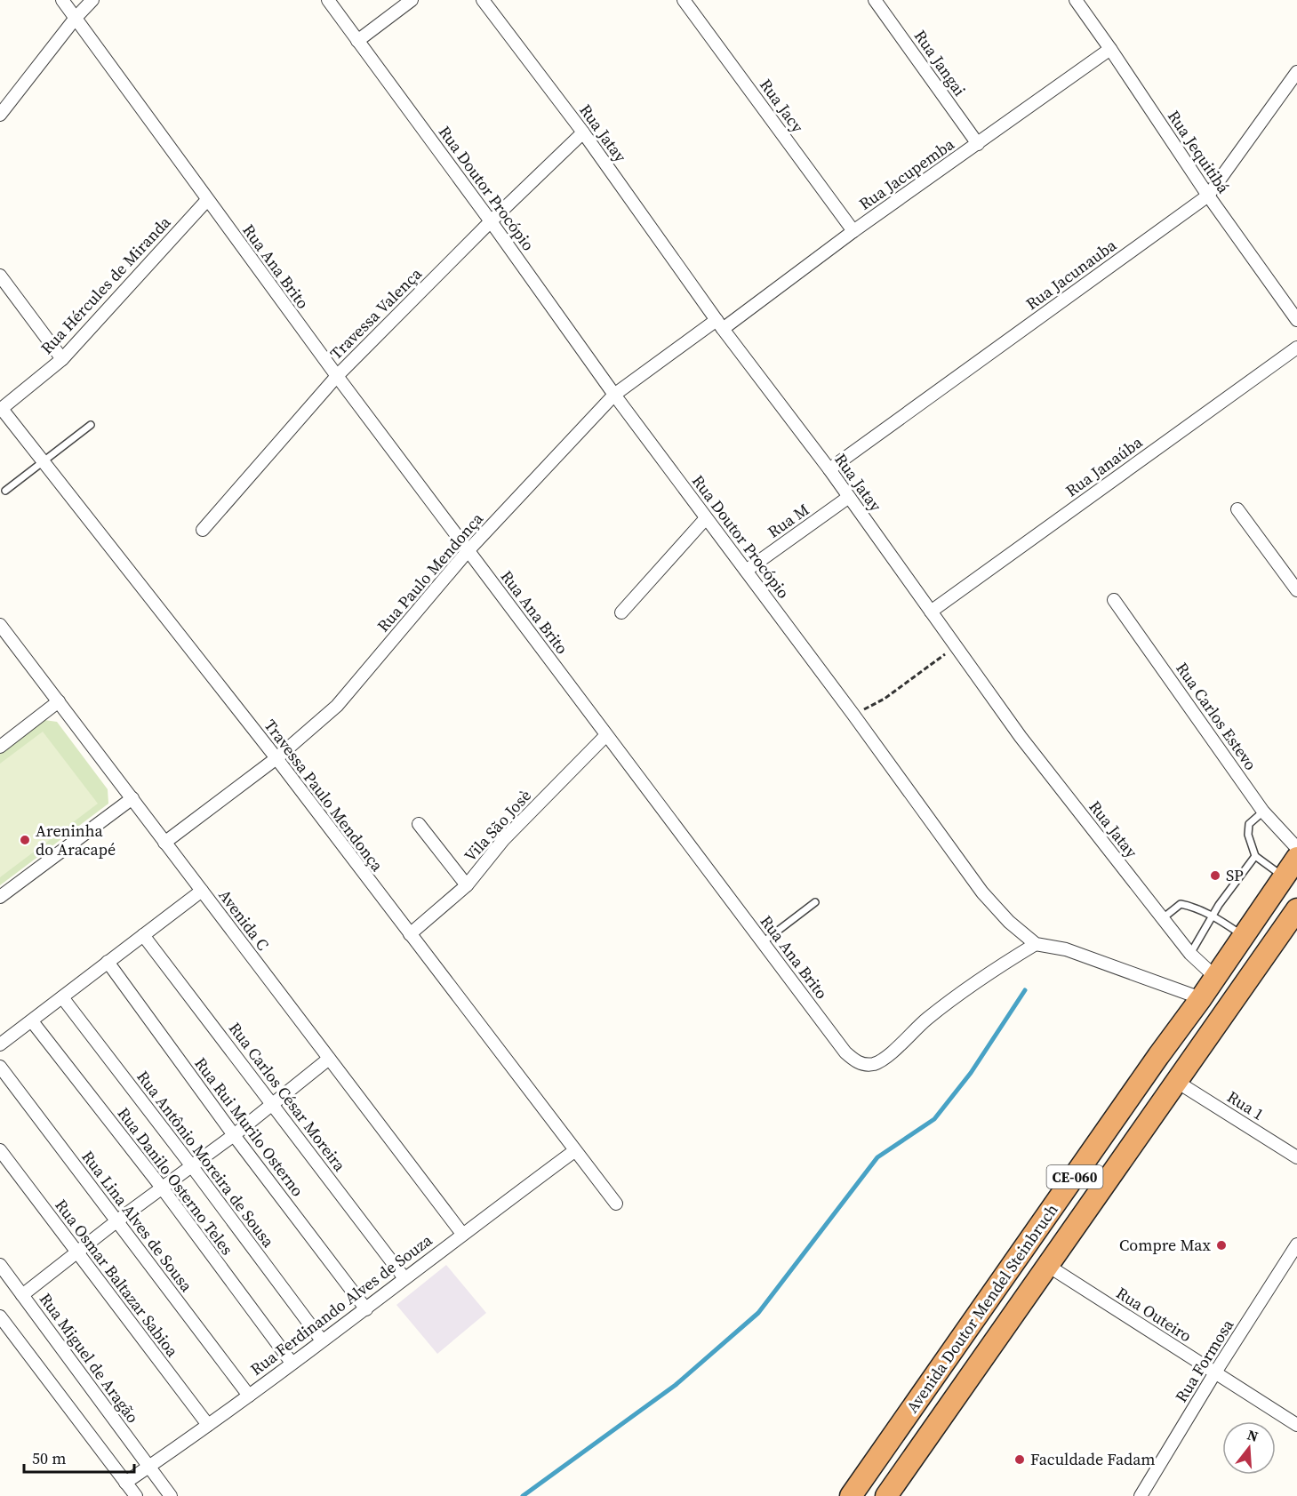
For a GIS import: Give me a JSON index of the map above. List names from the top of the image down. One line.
{"streets":{"highway":["CE-060","Avenida Doutor Mendel Steinbruch"],"street":["Rua Jangai","Rua Jacy","Rua Jatay","Rua Jequitibá","Rua Jacupemba","Rua Doutor Procópio","Rua Ana Brito","Rua Jacunauba","Rua Hércules de Miranda","Travessa Valença","Rua Janaúba","Rua M","Rua Paulo Mendonça","Rua Carlos Estevo","Travessa Paulo Mendonça","Vila São Josè","Avenida C","Rua Carlos César Moreira","Rua 1","Rua Rui Murilo Osterno","Rua Antônio Moreira de Sousa","Rua Danilo Osterno Teles","Rua Lina Alves de Sousa","Rua Osmar Baltazar Sabioa","Rua Ferdinando Alves de Souza","Rua Outeiro","Rua Miguel de Aragão","Rua Formosa"]},"crossings":[["Rua Jangai","Rua Jacupemba"],["Rua Jacy","Rua Jacupemba"],["Rua Jatay","Rua Jacupemba"],["Rua Jatay","Rua Jacunauba"],["Rua Jatay","Travessa Valença"],["Rua Jatay","Rua Janaúba"],["Rua Jatay","Rua M"],["Rua Jatay","Rua Paulo Mendonça"],["Rua Jatay","Avenida Doutor Mendel Steinbruch"],["Rua Jequitibá","Rua Jacupemba"],["Rua Jequitibá","Rua Jacunauba"],["Rua Jacupemba","Rua Paulo Mendonça"],["Rua Doutor Procópio","Rua Ana Brito"],["Rua Doutor Procópio","Travessa Valença"],["Rua Doutor Procópio","Rua M"],["Rua Doutor Procópio","Rua Paulo Mendonça"],["Rua Doutor Procópio","Avenida Doutor Mendel Steinbruch"],["Rua Ana Brito","Rua Hércules de Miranda"],["Rua Ana Brito","Travessa Valença"],["Rua Ana Brito","Rua Paulo Mendonça"],["Rua Ana Brito","Vila São Josè"],["Rua Hércules de Miranda","Travessa Paulo Mendonça"],["Rua Paulo Mendonça","Travessa Paulo Mendonça"],["Rua Paulo Mendonça","Avenida C"],["Travessa Paulo Mendonça","Vila São Josè"],["Travessa Paulo Mendonça","Rua Ferdinando Alves de Souza"],["Avenida C","Rua Ferdinando Alves de Souza"],["Rua Carlos César Moreira","Rua Ferdinando Alves de Souza"],["Rua 1","Avenida Doutor Mendel Steinbruch"],["Rua Rui Murilo Osterno","Rua Ferdinando Alves de Souza"],["Rua Antônio Moreira de Sousa","Rua Ferdinando Alves de Souza"],["Rua Danilo Osterno Teles","Rua Ferdinando Alves de Souza"],["Rua Lina Alves de Sousa","Rua Ferdinando Alves de Souza"],["Rua Osmar Baltazar Sabioa","Rua Ferdinando Alves de Souza"],["Rua Ferdinando Alves de Souza","Rua Miguel de Aragão"],["Avenida Doutor Mendel Steinbruch","Rua Outeiro"],["Rua Outeiro","Rua Formosa"]],"places":["Areninha do Aracapé","SP","Compre Max","Faculdade Fadam"],"scale_bar":"50 m","north":"top"}
